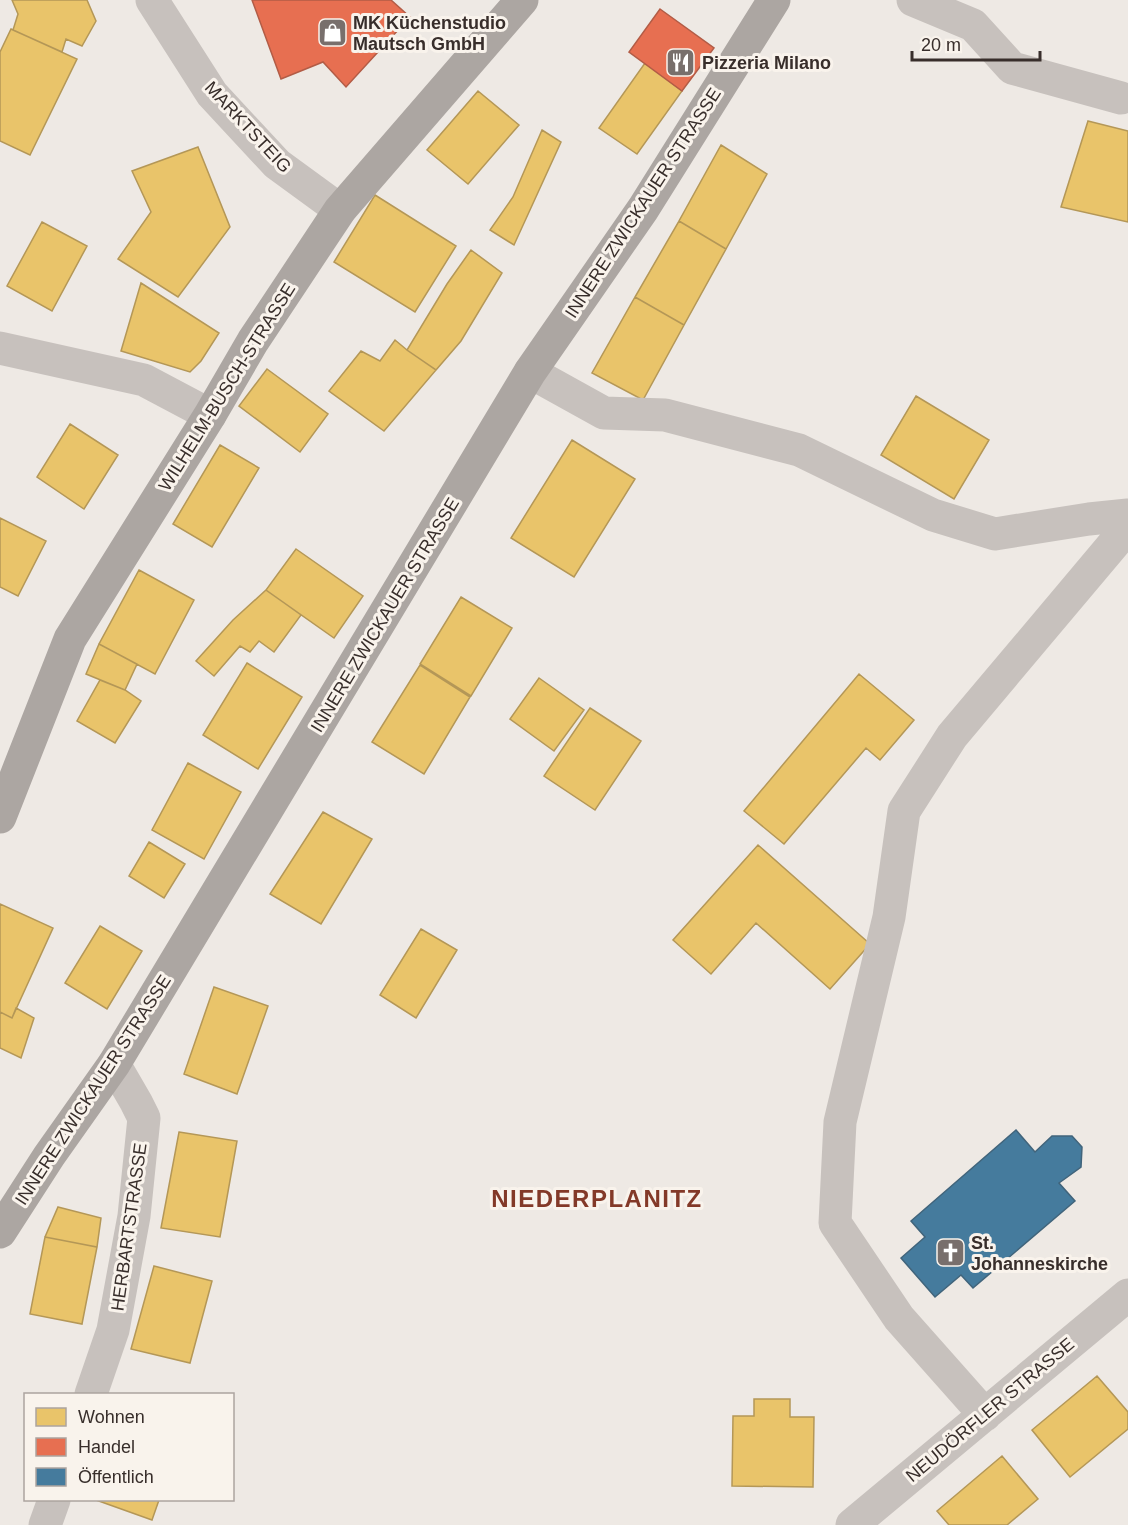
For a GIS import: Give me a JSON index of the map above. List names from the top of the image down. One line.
{"streets":{"main road":["INNERE ZWICKAUER STRASSE","WILHELM-BUSCH-STRASSE"],"street":["MARKTSTEIG","HERBARTSTRASSE","NEUDÖRFLER STRASSE"]},"crossings":[["MARKTSTEIG","WILHELM-BUSCH-STRASSE"],["INNERE ZWICKAUER STRASSE","HERBARTSTRASSE"]],"districts":["NIEDERPLANITZ"],"places":{"shop":["MK Küchenstudio Mautsch GmbH"],"restaurant":["Pizzeria Milano"],"church":["St. Johanneskirche"]},"legend":["Wohnen","Handel","Öffentlich"],"scale_bar":"20 m"}
